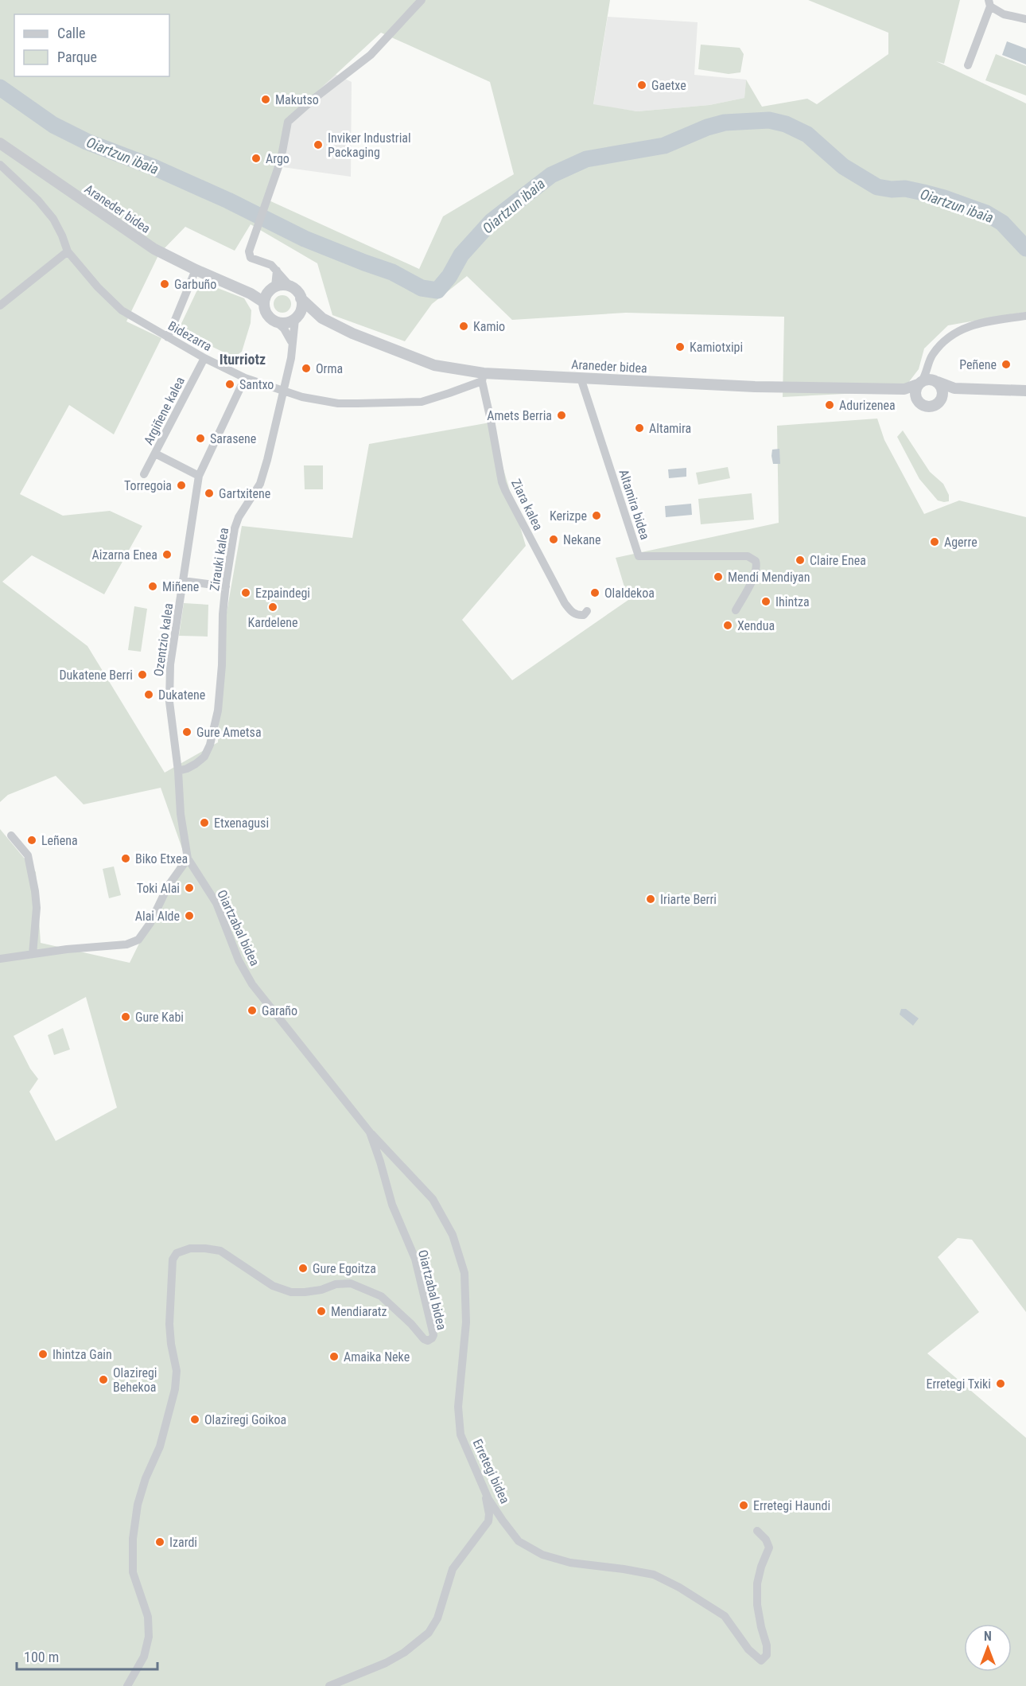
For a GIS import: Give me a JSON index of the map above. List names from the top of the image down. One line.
{"streets":{"street":["Araneder bidea","Bidezarra","Argiñene kalea","Ziara kalea","Altamira bidea","Zirauki kalea","Ozentzio kalea","Oiartzabal bidea","Erretegi bidea"]},"crossings":[["Araneder bidea","Bidezarra"],["Araneder bidea","Ziara kalea"],["Araneder bidea","Altamira bidea"],["Araneder bidea","Zirauki kalea"],["Bidezarra","Argiñene kalea"],["Bidezarra","Ziara kalea"],["Bidezarra","Zirauki kalea"],["Bidezarra","Ozentzio kalea"],["Zirauki kalea","Ozentzio kalea"],["Ozentzio kalea","Oiartzabal bidea"],["Oiartzabal bidea","Erretegi bidea"]],"districts":["Iturriotz"],"water":["Oiartzun ibaia"],"places":["Gaetxe","Makutso","Inviker Industrial Packaging","Argo","Garbuño","Kamio","Kamiotxipi","Peñene","Orma","Santxo","Adurizenea","Amets Berria","Altamira","Sarasene","Torregoia","Gartxitene","Kerizpe","Nekane","Agerre","Aizarna Enea","Claire Enea","Mendi Mendiyan","Miñene","Ezpaindegi","Olaldekoa","Ihintza","Kardelene","Xendua","Dukatene Berri","Dukatene","Gure Ametsa","Etxenagusi","Leñena","Biko Etxea","Toki Alai","Iriarte Berri","Alai Alde","Garaño","Gure Kabi","Gure Egoitza","Mendiaratz","Ihintza Gain","Amaika Neke","Olaziregi Behekoa","Erretegi Txiki","Olaziregi Goikoa","Erretegi Haundi","Izardi"],"legend":["Calle","Parque"],"scale_bar":"100 m","north":"top"}
